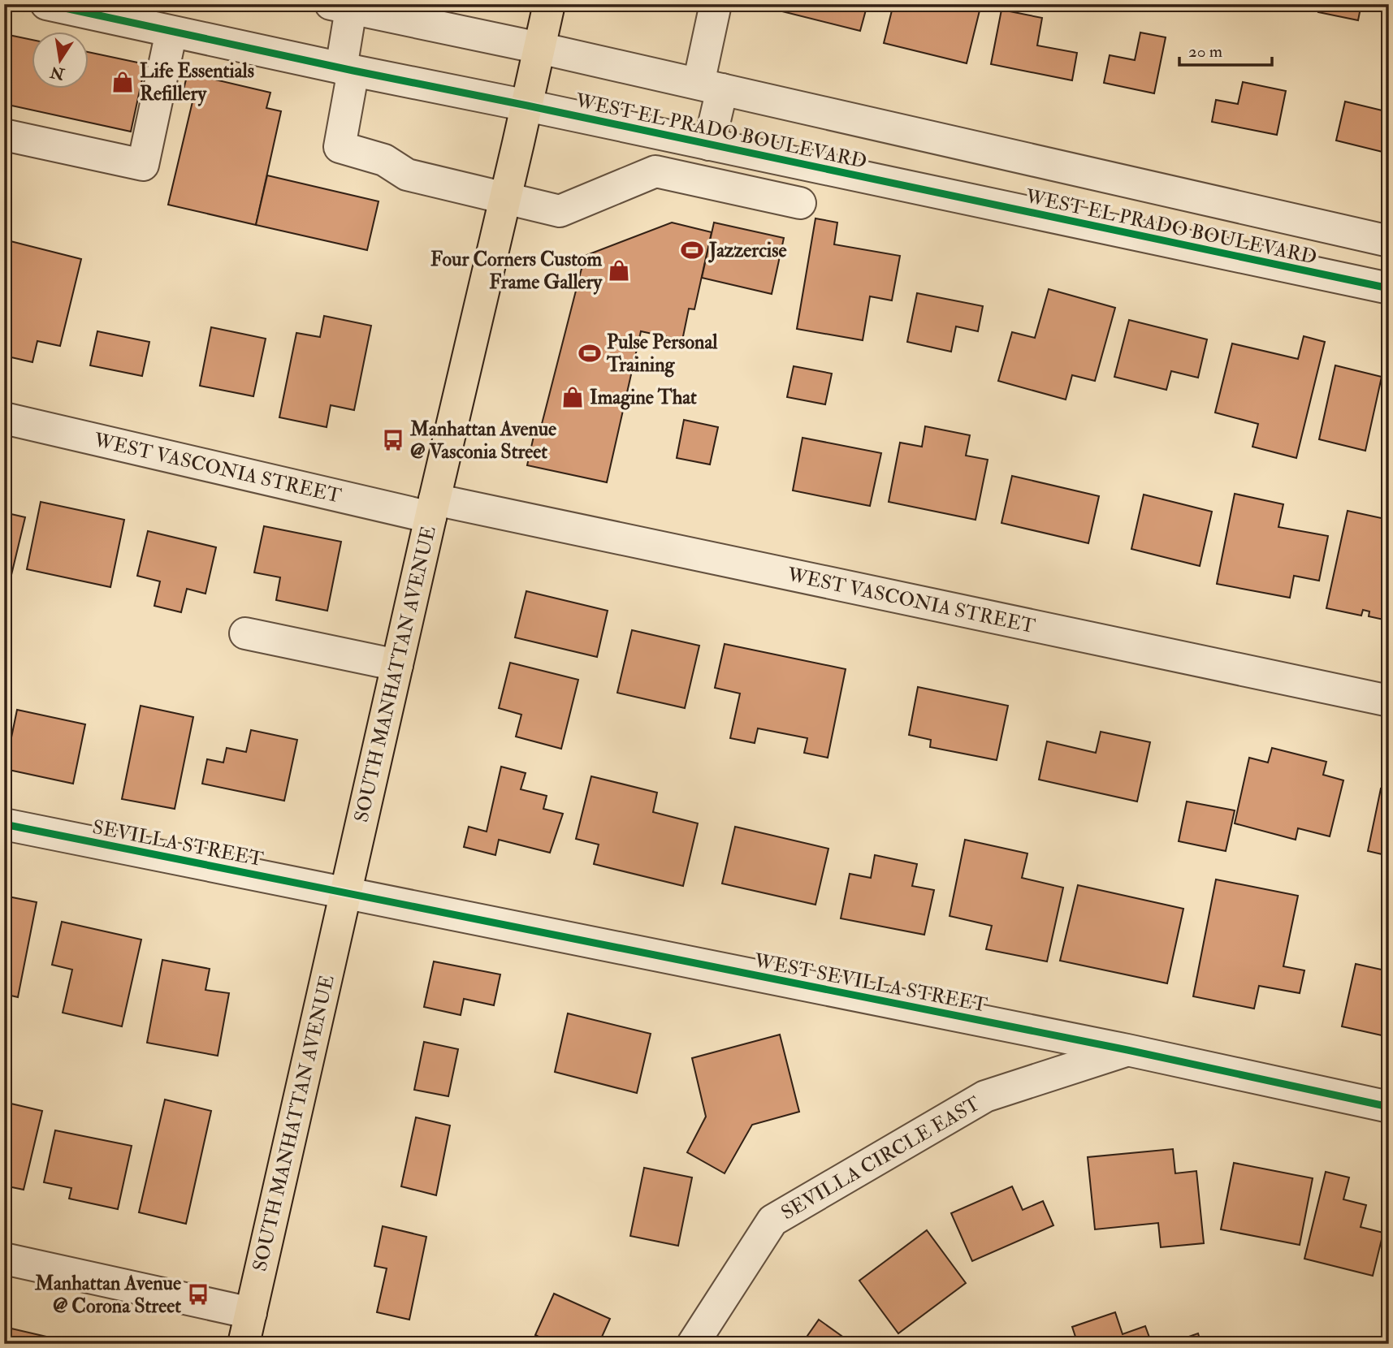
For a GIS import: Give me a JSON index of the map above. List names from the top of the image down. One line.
{"streets":{"main road":["SOUTH MANHATTAN AVENUE"],"street":["WEST EL PRADO BOULEVARD","WEST VASCONIA STREET","SEVILLA STREET","WEST SEVILLA STREET","SEVILLA CIRCLE EAST"]},"crossings":[["WEST EL PRADO BOULEVARD","SOUTH MANHATTAN AVENUE"],["WEST VASCONIA STREET","SOUTH MANHATTAN AVENUE"],["SOUTH MANHATTAN AVENUE","SEVILLA STREET"],["SOUTH MANHATTAN AVENUE","WEST SEVILLA STREET"],["SEVILLA STREET","WEST SEVILLA STREET"],["WEST SEVILLA STREET","SEVILLA CIRCLE EAST"]],"places":{"shop":["Life Essentials Refillery","Four Corners Custom Frame Gallery","Imagine That"],"sports":["Jazzercise","Pulse Personal Training"],"bus stop":["Manhattan Avenue @ Vasconia Street","Manhattan Avenue @ Corona Street"]},"scale_bar":"20 m","north":"bottom"}
